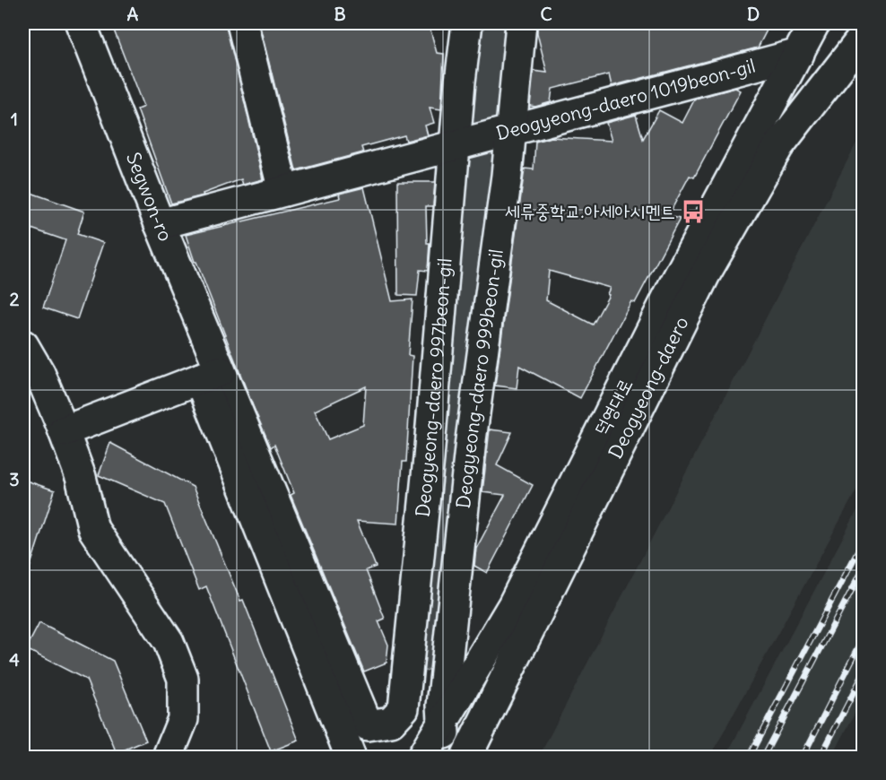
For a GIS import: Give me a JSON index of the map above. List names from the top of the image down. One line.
{"streets":{"street":["Deogyeong-daero 1019beon-gil","Segwon-ro","Deogyeong-daero 999beon-gil","Deogyeong-daero 997beon-gil","Deogyeong-daero","덕영대로"]},"crossings":[["Deogyeong-daero 1019beon-gil","Segwon-ro"],["Deogyeong-daero 1019beon-gil","Deogyeong-daero 999beon-gil"],["Deogyeong-daero 1019beon-gil","Deogyeong-daero 997beon-gil"],["Deogyeong-daero 1019beon-gil","덕영대로"],["Segwon-ro","Deogyeong-daero 997beon-gil"],["Deogyeong-daero 999beon-gil","덕영대로"]],"places":{"bus stop":["세류중학교.아세아시멘트"]},"grid":{"columns":["A","B","C","D"],"rows":["1","2","3","4"]}}
